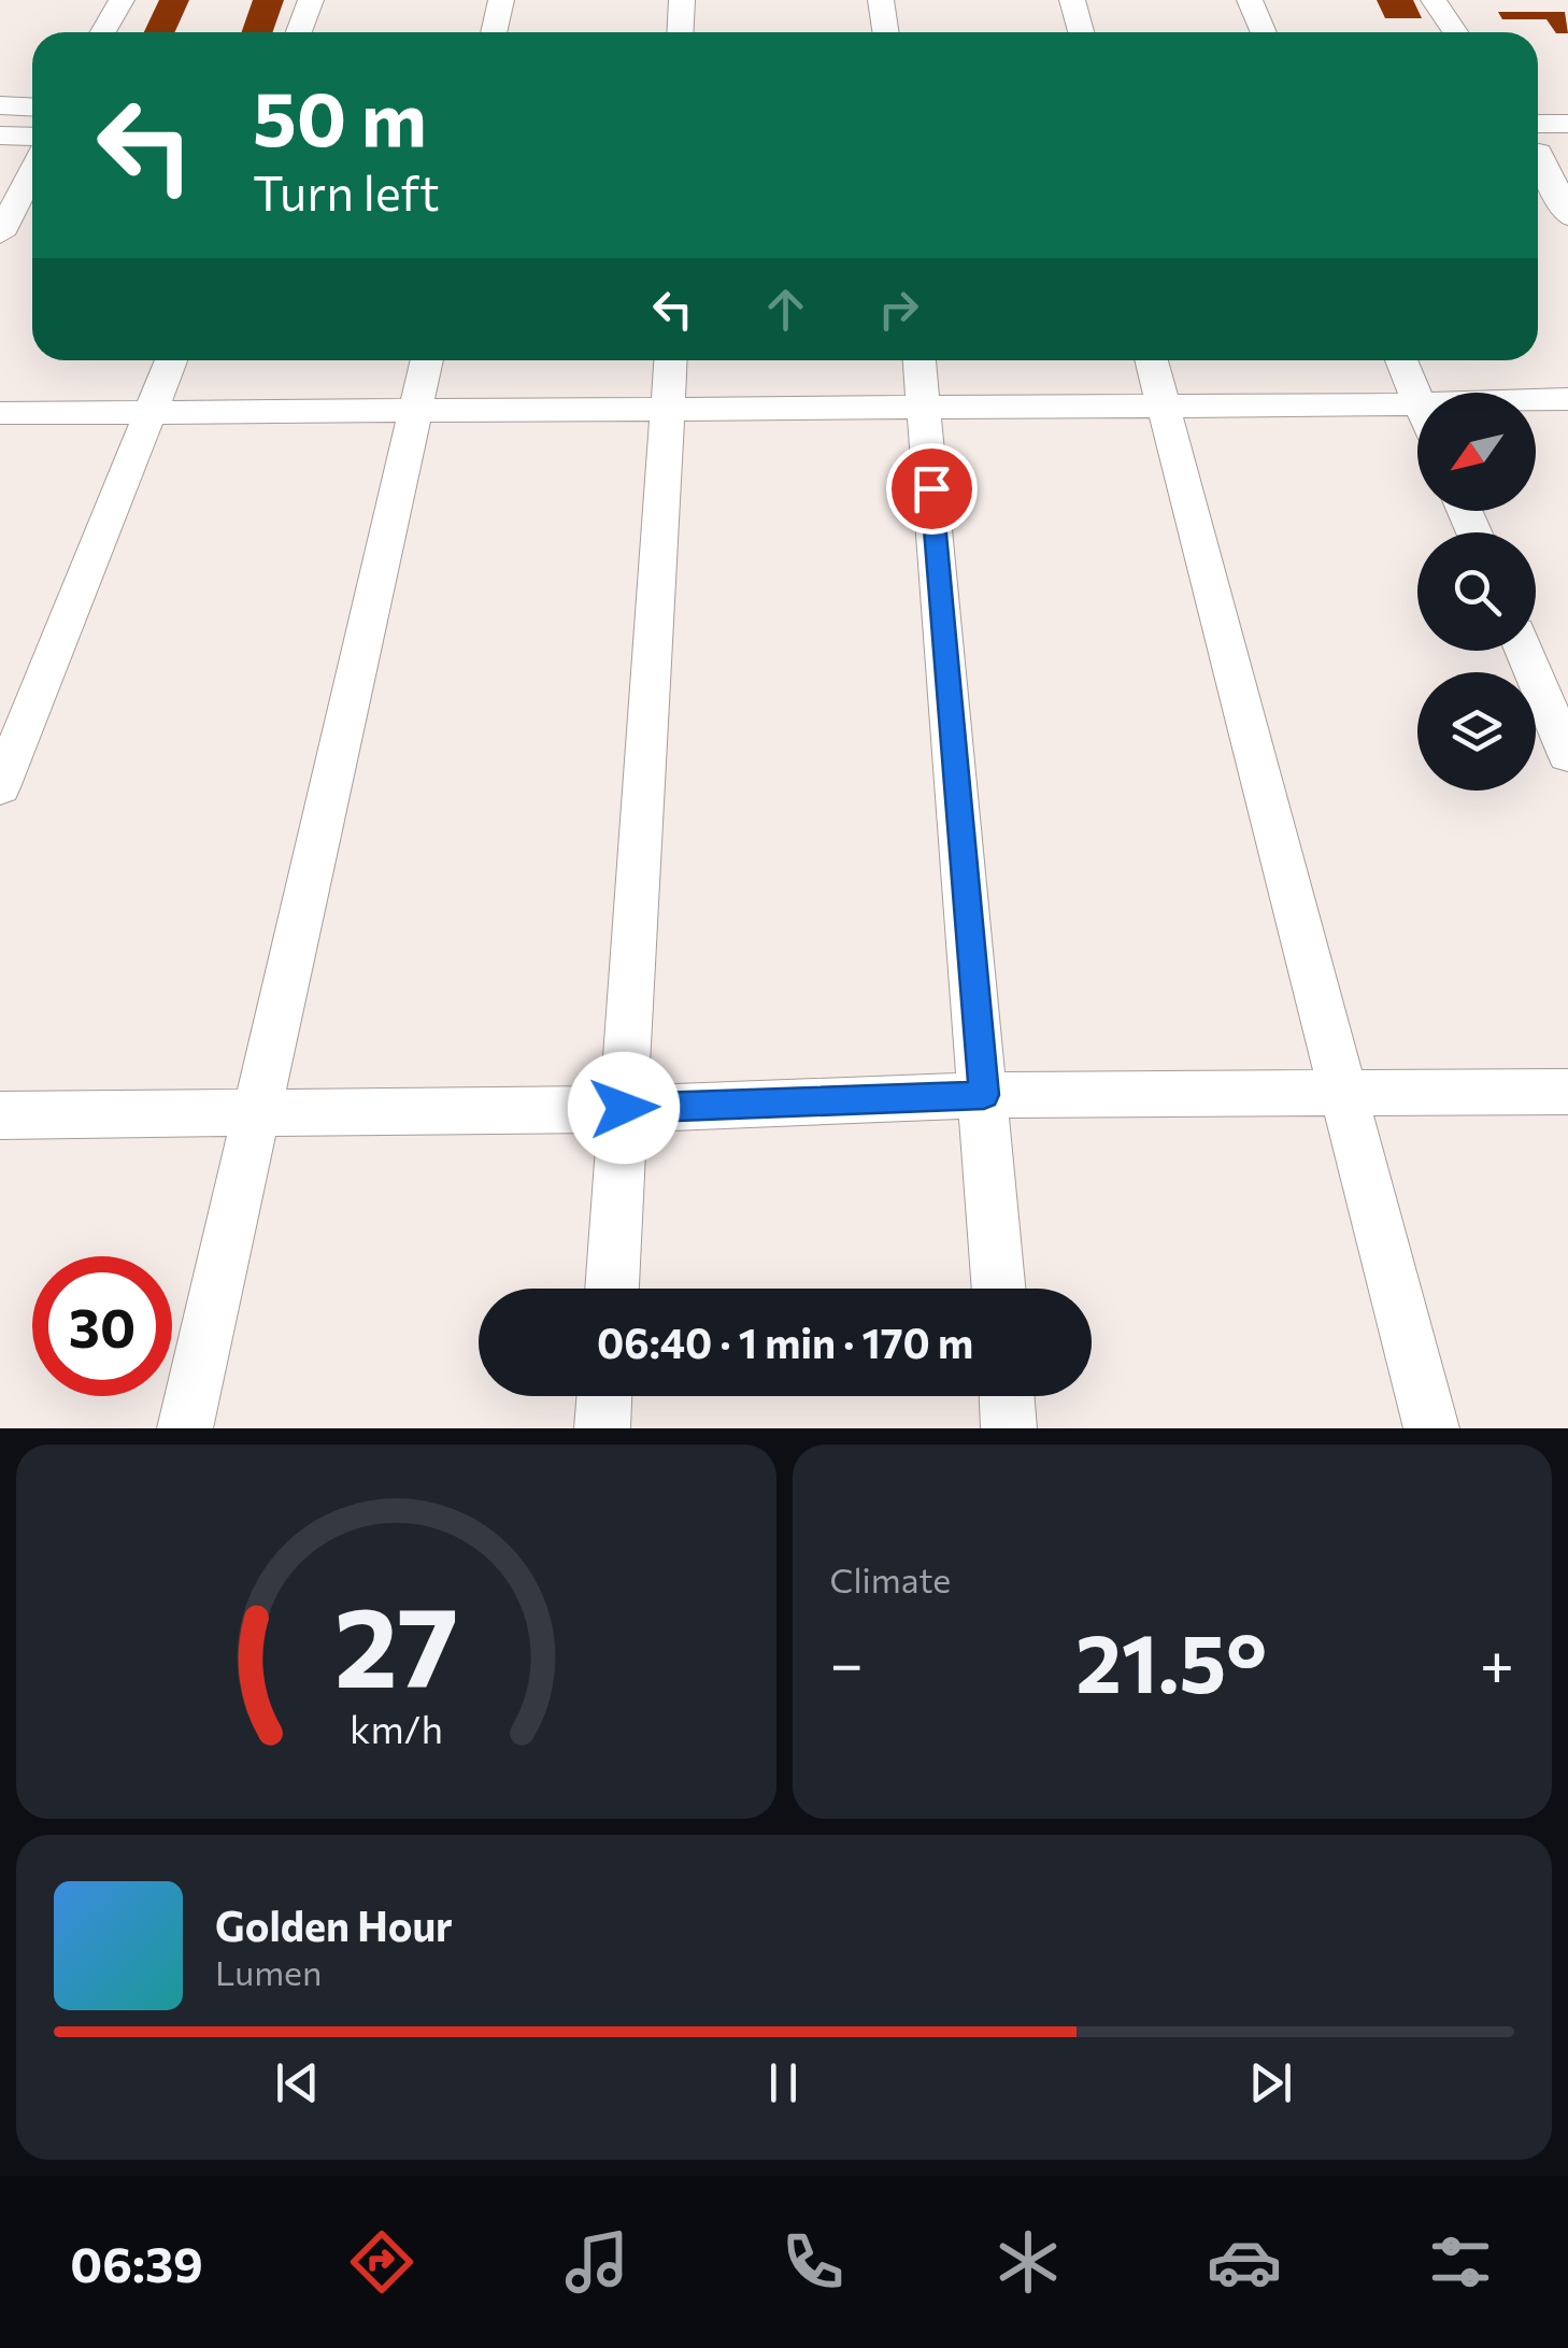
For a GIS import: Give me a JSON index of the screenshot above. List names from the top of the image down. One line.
{"north":"bottom left","page":{"turn":["50 m","Turn left"],"limit":"30","trip":"06:40 · 1 min · 170 m","tile":"Climate","heat":["−","21.5°","+"],"song":["Golden Hour","Lumen"],"tabs":"06:39","gauge":["27","km/h"]}}
